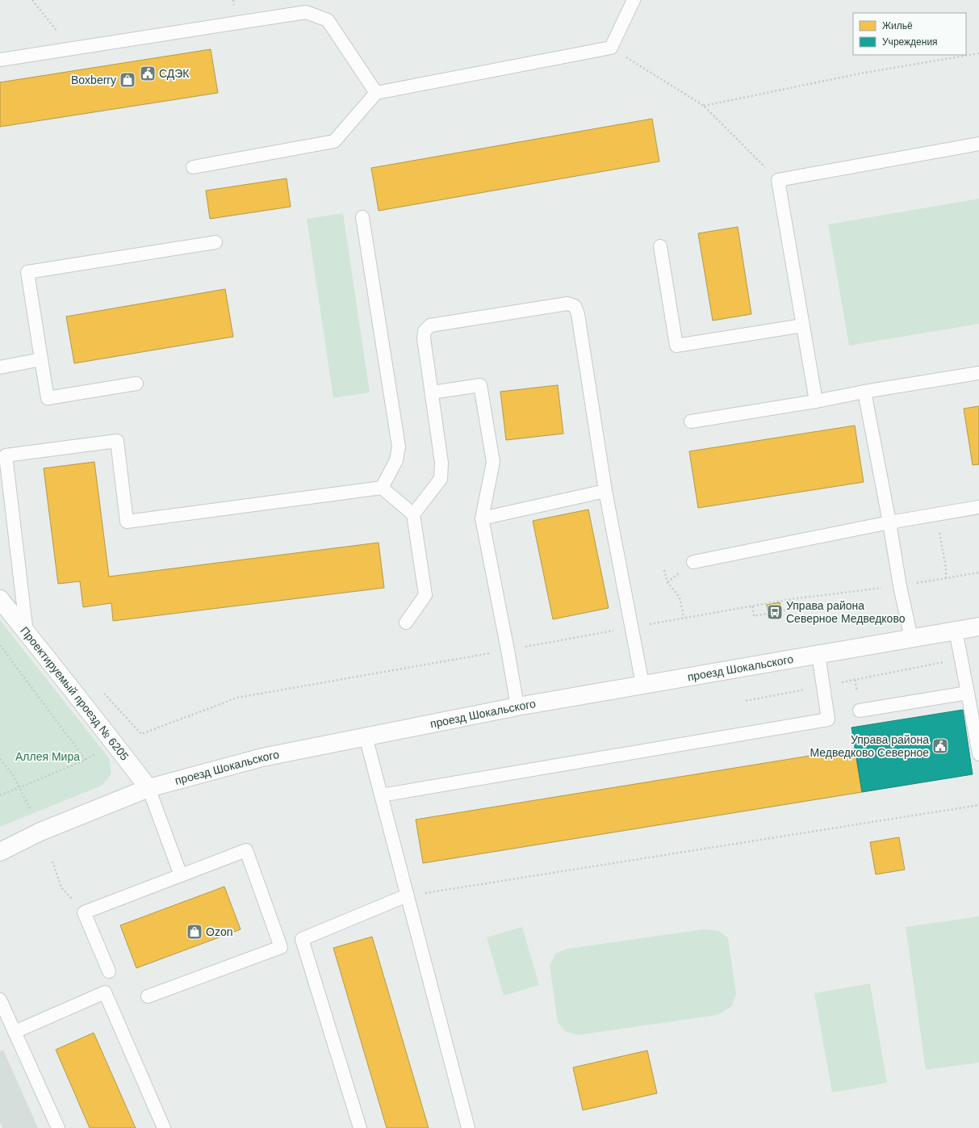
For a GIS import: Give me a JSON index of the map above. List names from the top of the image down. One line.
{"streets":{"street":["проезд Шокальского","Проектируемый проезд № 6205"]},"crossings":[["проезд Шокальского","Проектируемый проезд № 6205"]],"parks":["Аллея Мира"],"places":{"public building":["СДЭК","Управа района Медведково Северное"],"shop":["Boxberry","Ozon"],"bus stop":["Управа района Северное Медведково"]},"legend":["Жильё","Учреждения"]}
